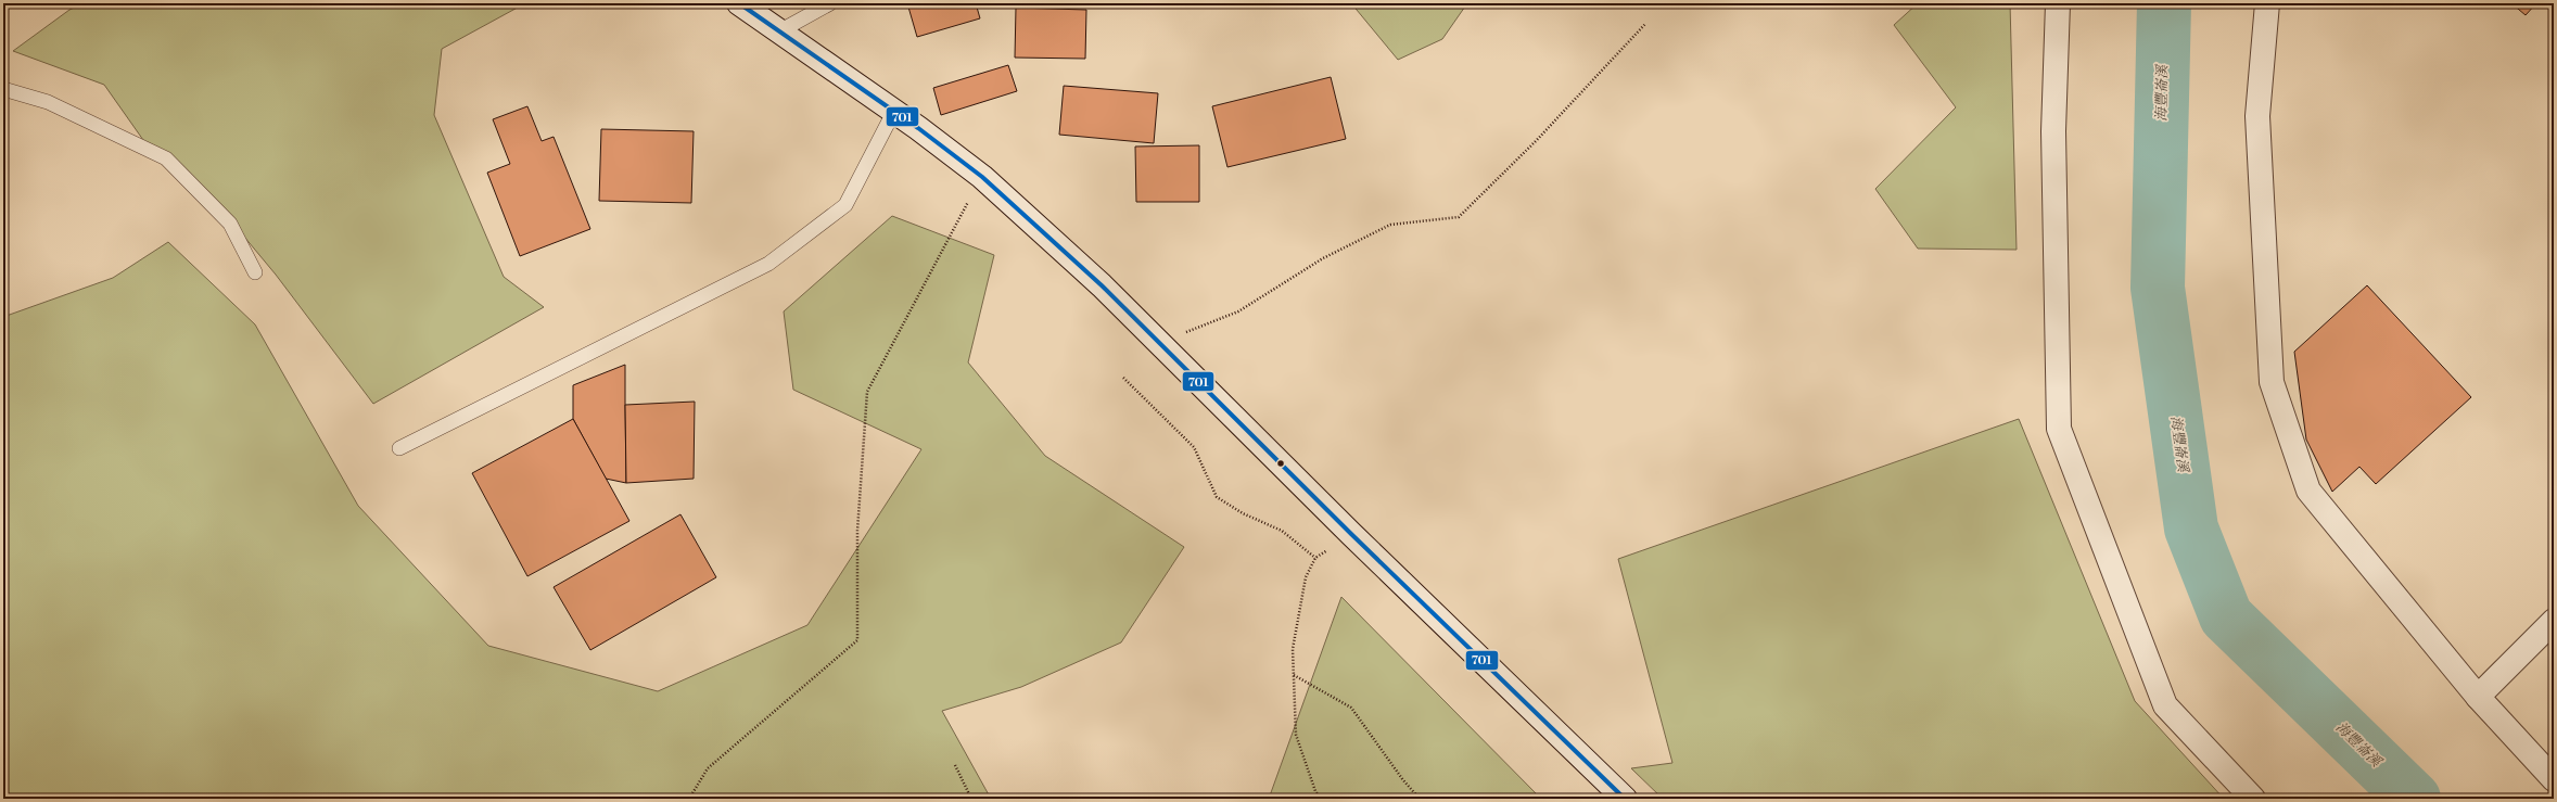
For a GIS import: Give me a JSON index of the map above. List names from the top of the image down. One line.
{"water":["海豐崙溪"],"lines":["transit line 701"]}
